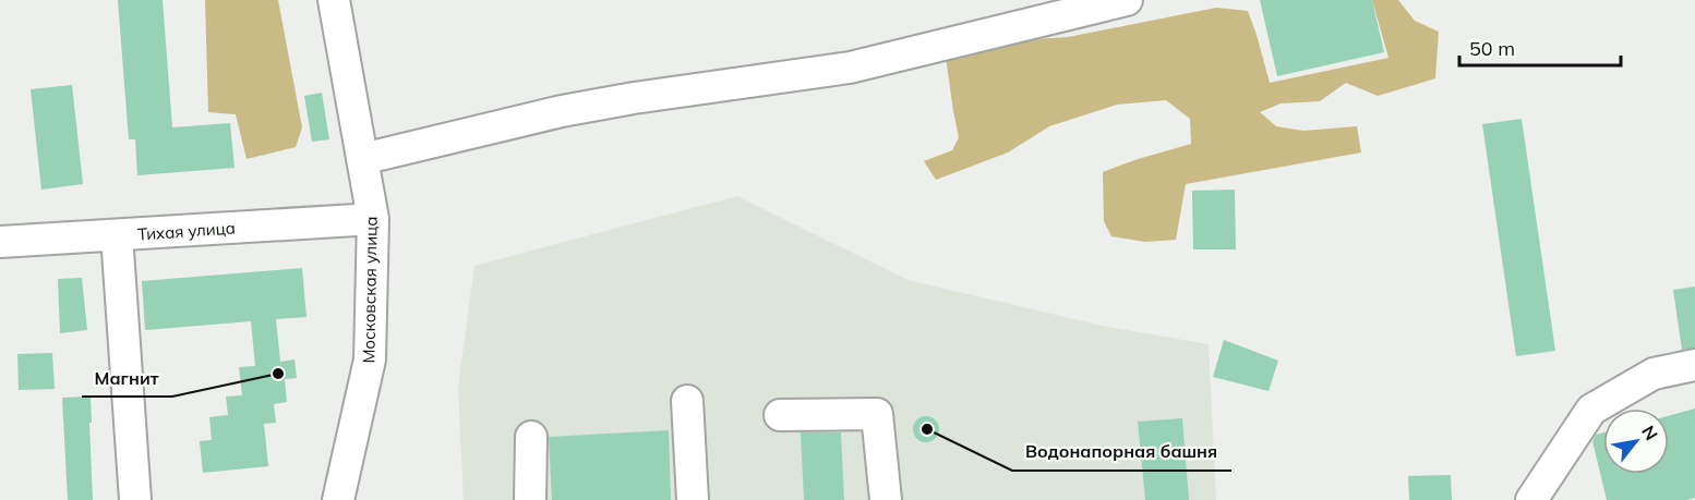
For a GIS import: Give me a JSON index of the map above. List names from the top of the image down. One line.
{"streets":{"street":["Тихая улица","Московская улица"]},"crossings":[["Тихая улица","Московская улица"]],"places":["Магнит","Водонапорная башня"],"scale_bar":"50 m","north":"top right"}
